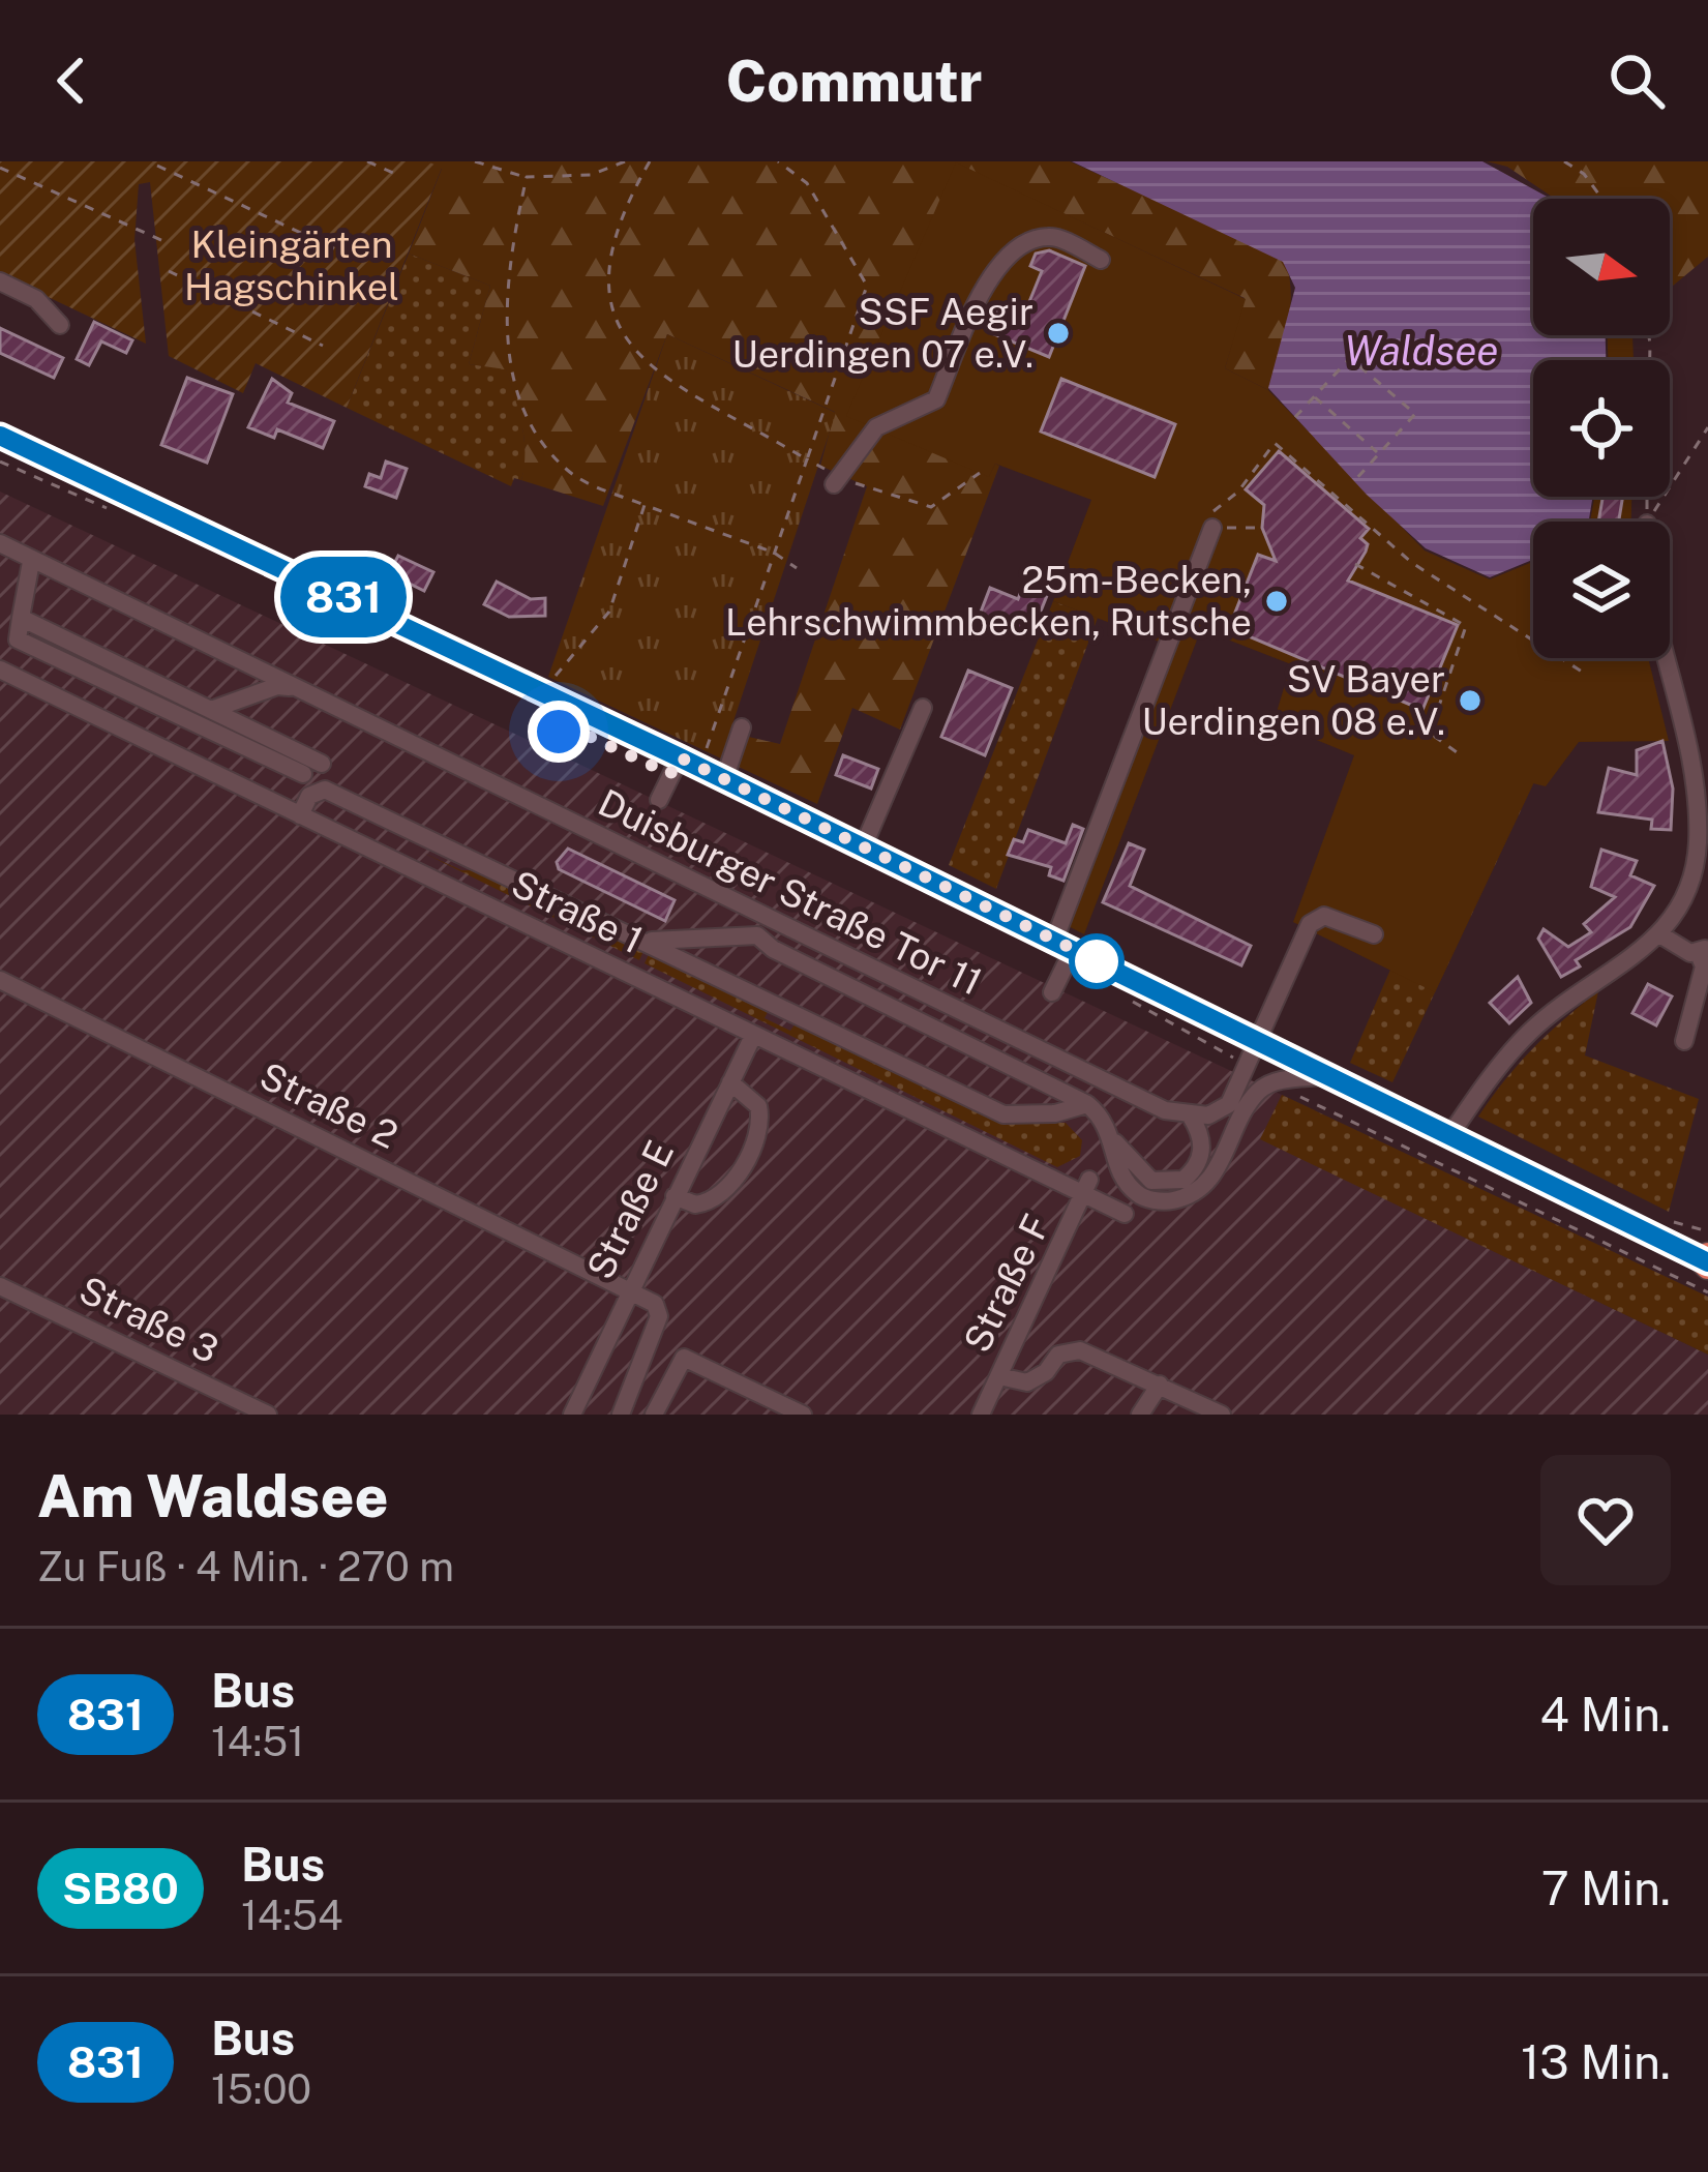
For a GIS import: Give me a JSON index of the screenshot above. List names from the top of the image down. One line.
{"streets":{"street":["Duisburger Straße Tor 11","Straße 1","Straße 2","Straße E","Straße F","Straße 3"]},"crossings":[["Straße 1","Straße E"],["Straße 1","Straße F"],["Straße 2","Straße E"]],"water":["Waldsee"],"parks":["Kleingärten Hagschinkel"],"places":["SSF Aegir Uerdingen 07 e.V.","25m-Becken, Lehrschwimmbecken, Rutsche","SV Bayer Uerdingen 08 e.V."],"lines":["bus line 831"],"north":"right","page":{"header":"Commutr","on_map":"831","heading":["Am Waldsee","Zu Fuß · 4 Min. · 270 m"],"list":[{"mark":"831","name":"Bus","note":"14:51","value":"4 Min."},{"mark":"SB80","name":"Bus","note":"14:54","value":"7 Min."},{"mark":"831","name":"Bus","note":"15:00","value":"13 Min."}]}}
